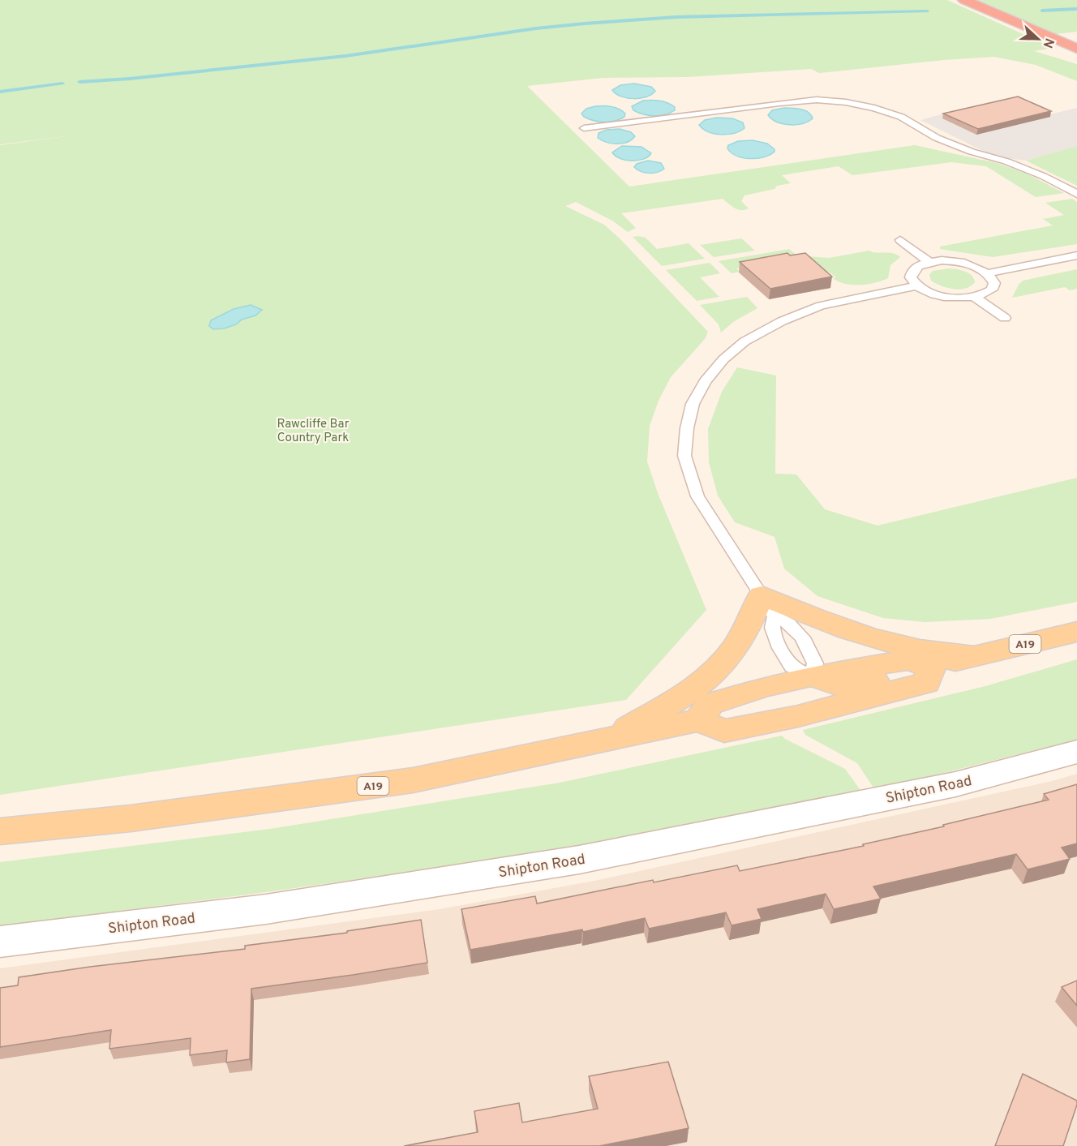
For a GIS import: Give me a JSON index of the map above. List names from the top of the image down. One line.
{"streets":{"main road":["A19"],"street":["Shipton Road"]},"parks":["Rawcliffe Bar Country Park"],"north":"right"}
